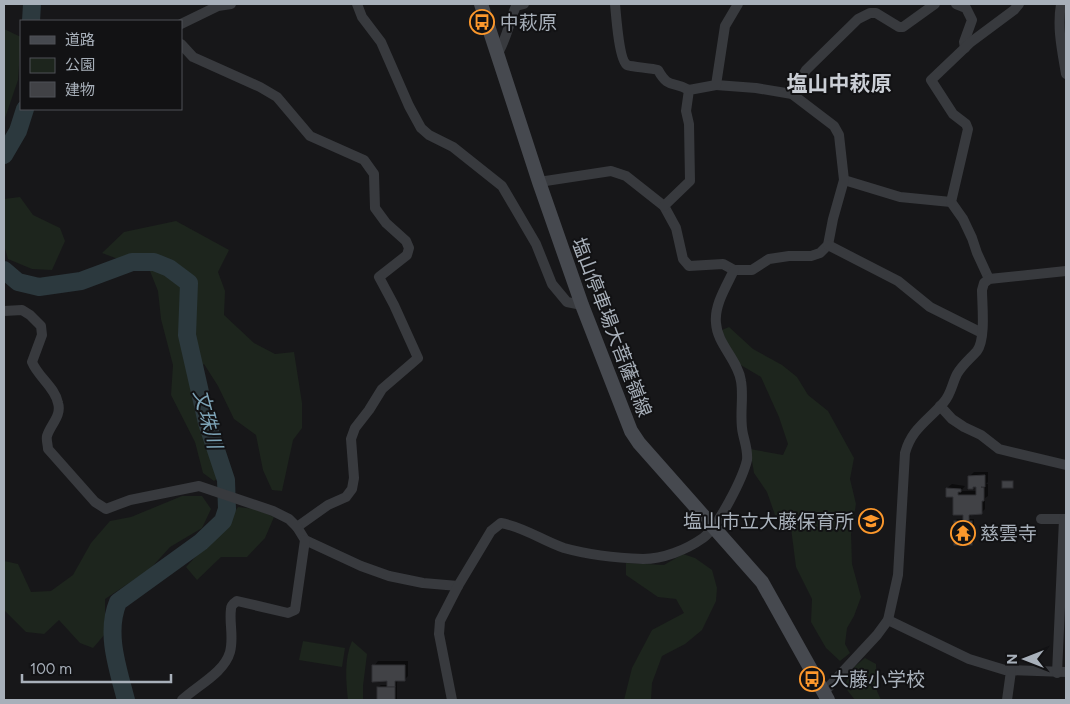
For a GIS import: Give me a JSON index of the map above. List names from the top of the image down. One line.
{"streets":{"main road":["塩山停車場大菩薩嶺線"]},"districts":["塩山中萩原"],"water":["文珠川"],"places":{"bus stop":["中萩原","大藤小学校"],"school or university":["塩山市立大藤保育所"],"temple":["慈雲寺"]},"legend":["道路","公園","建物"],"scale_bar":"100 m","north":"left"}
